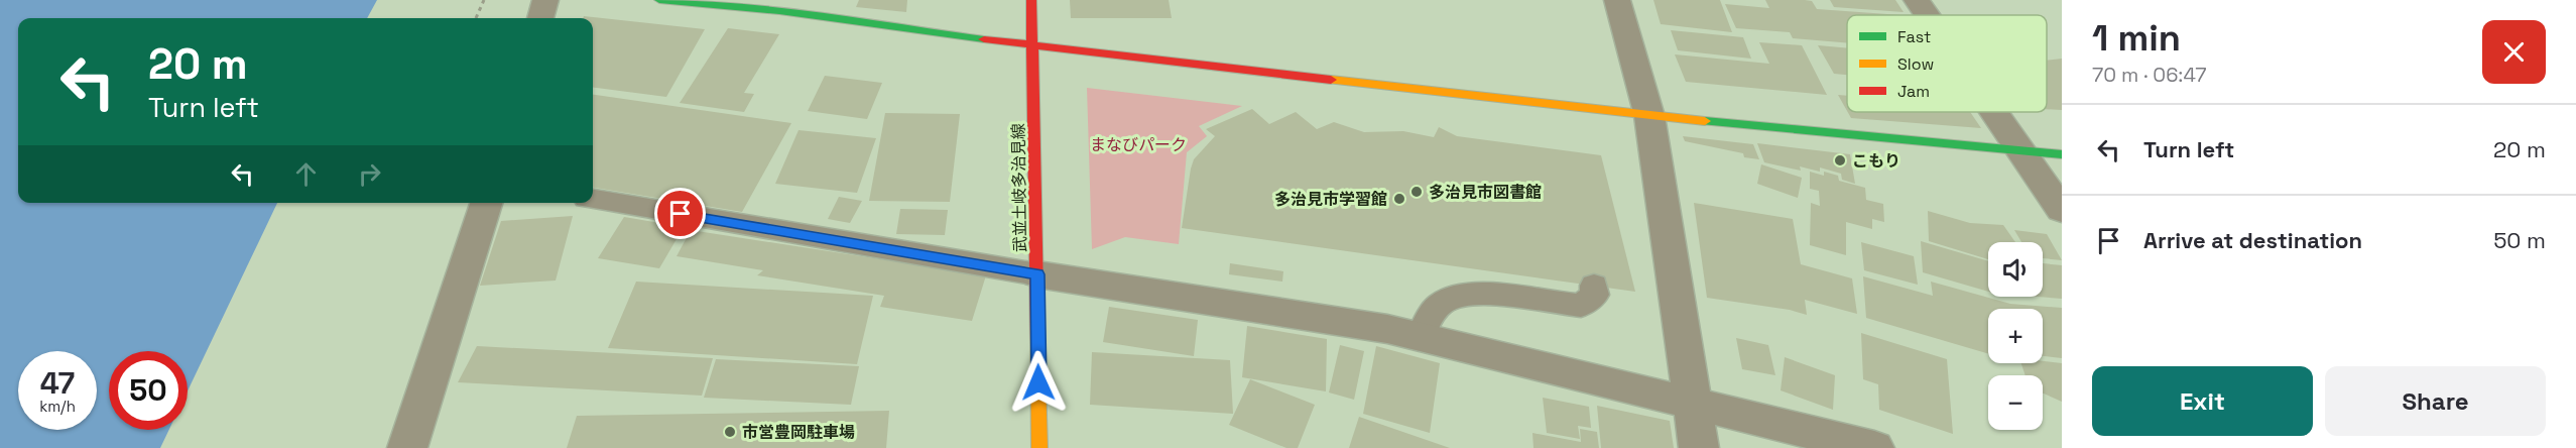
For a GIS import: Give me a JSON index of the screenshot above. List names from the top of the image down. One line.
{"streets":{"street":["武並土岐多治見線"]},"parks":["まなびパーク"],"places":["こもり","多治見市図書館","多治見市学習館","市営豊岡駐車場"],"legend":["Fast","Slow","Jam"],"page":{"heading":["1 min","70 m · 06:47"],"turn":["20 m","Turn left"],"list":[{"name":"Turn left","value":"20 m"},{"name":"Arrive at destination","value":"50 m"}],"map_buttons":["+","−"],"speed":"47 km/h","limit":"50","buttons":["Exit","Share"]}}
